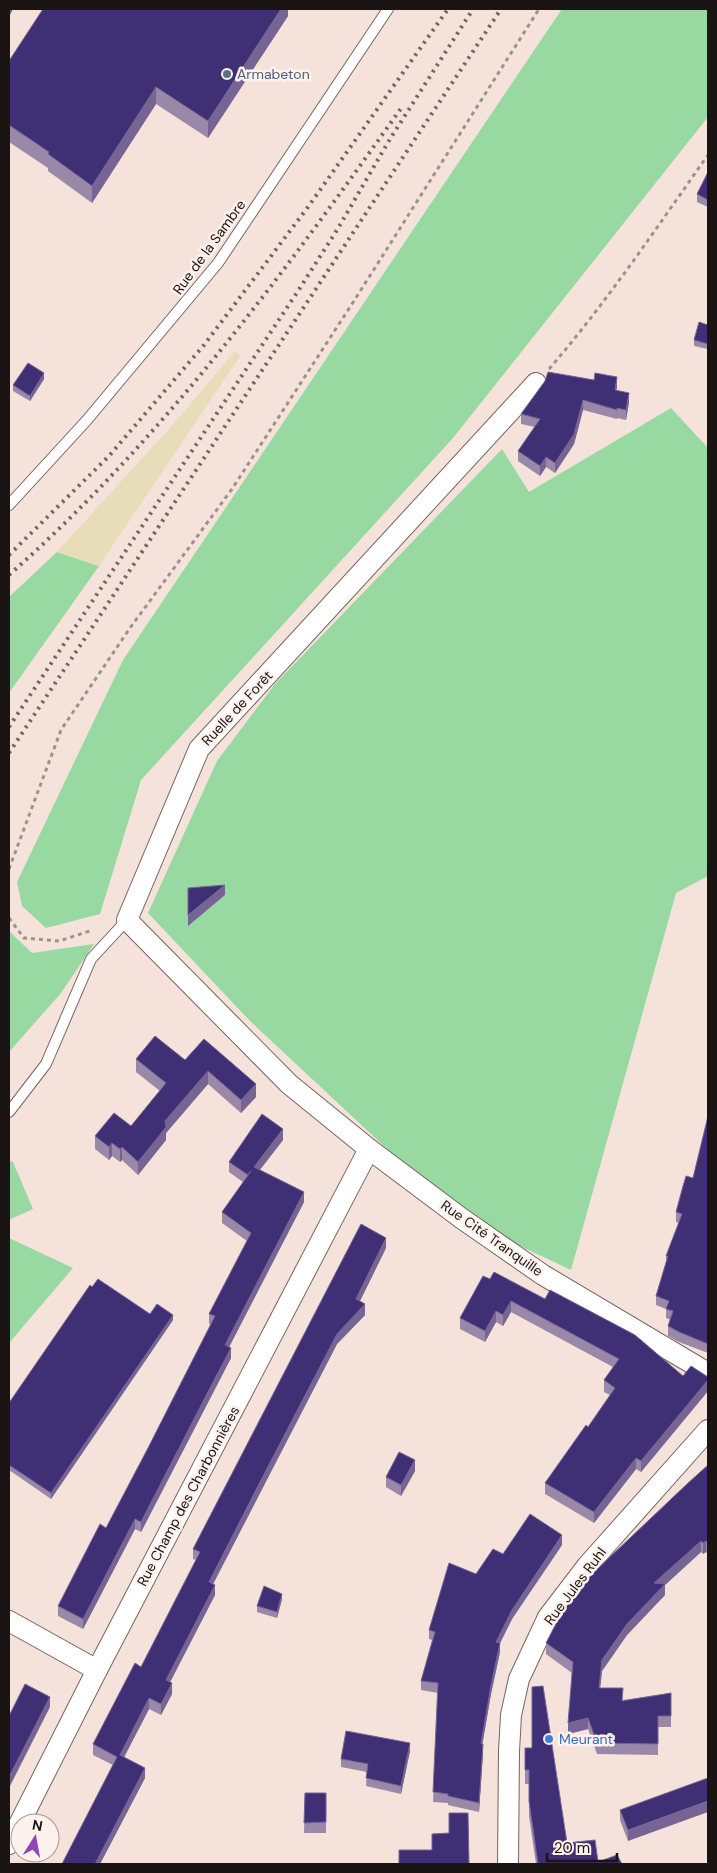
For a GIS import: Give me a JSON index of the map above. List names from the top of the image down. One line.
{"streets":{"street":["Ruelle de Forêt","Rue Cité Tranquille","Rue Champ des Charbonnières","Rue Jules Ruhl"],"lane":["Rue de la Sambre"]},"crossings":[["Ruelle de Forêt","Rue Cité Tranquille"],["Rue Cité Tranquille","Rue Champ des Charbonnières"]],"places":["Armabeton","Meurant"],"scale_bar":"20 m","north":"top"}
